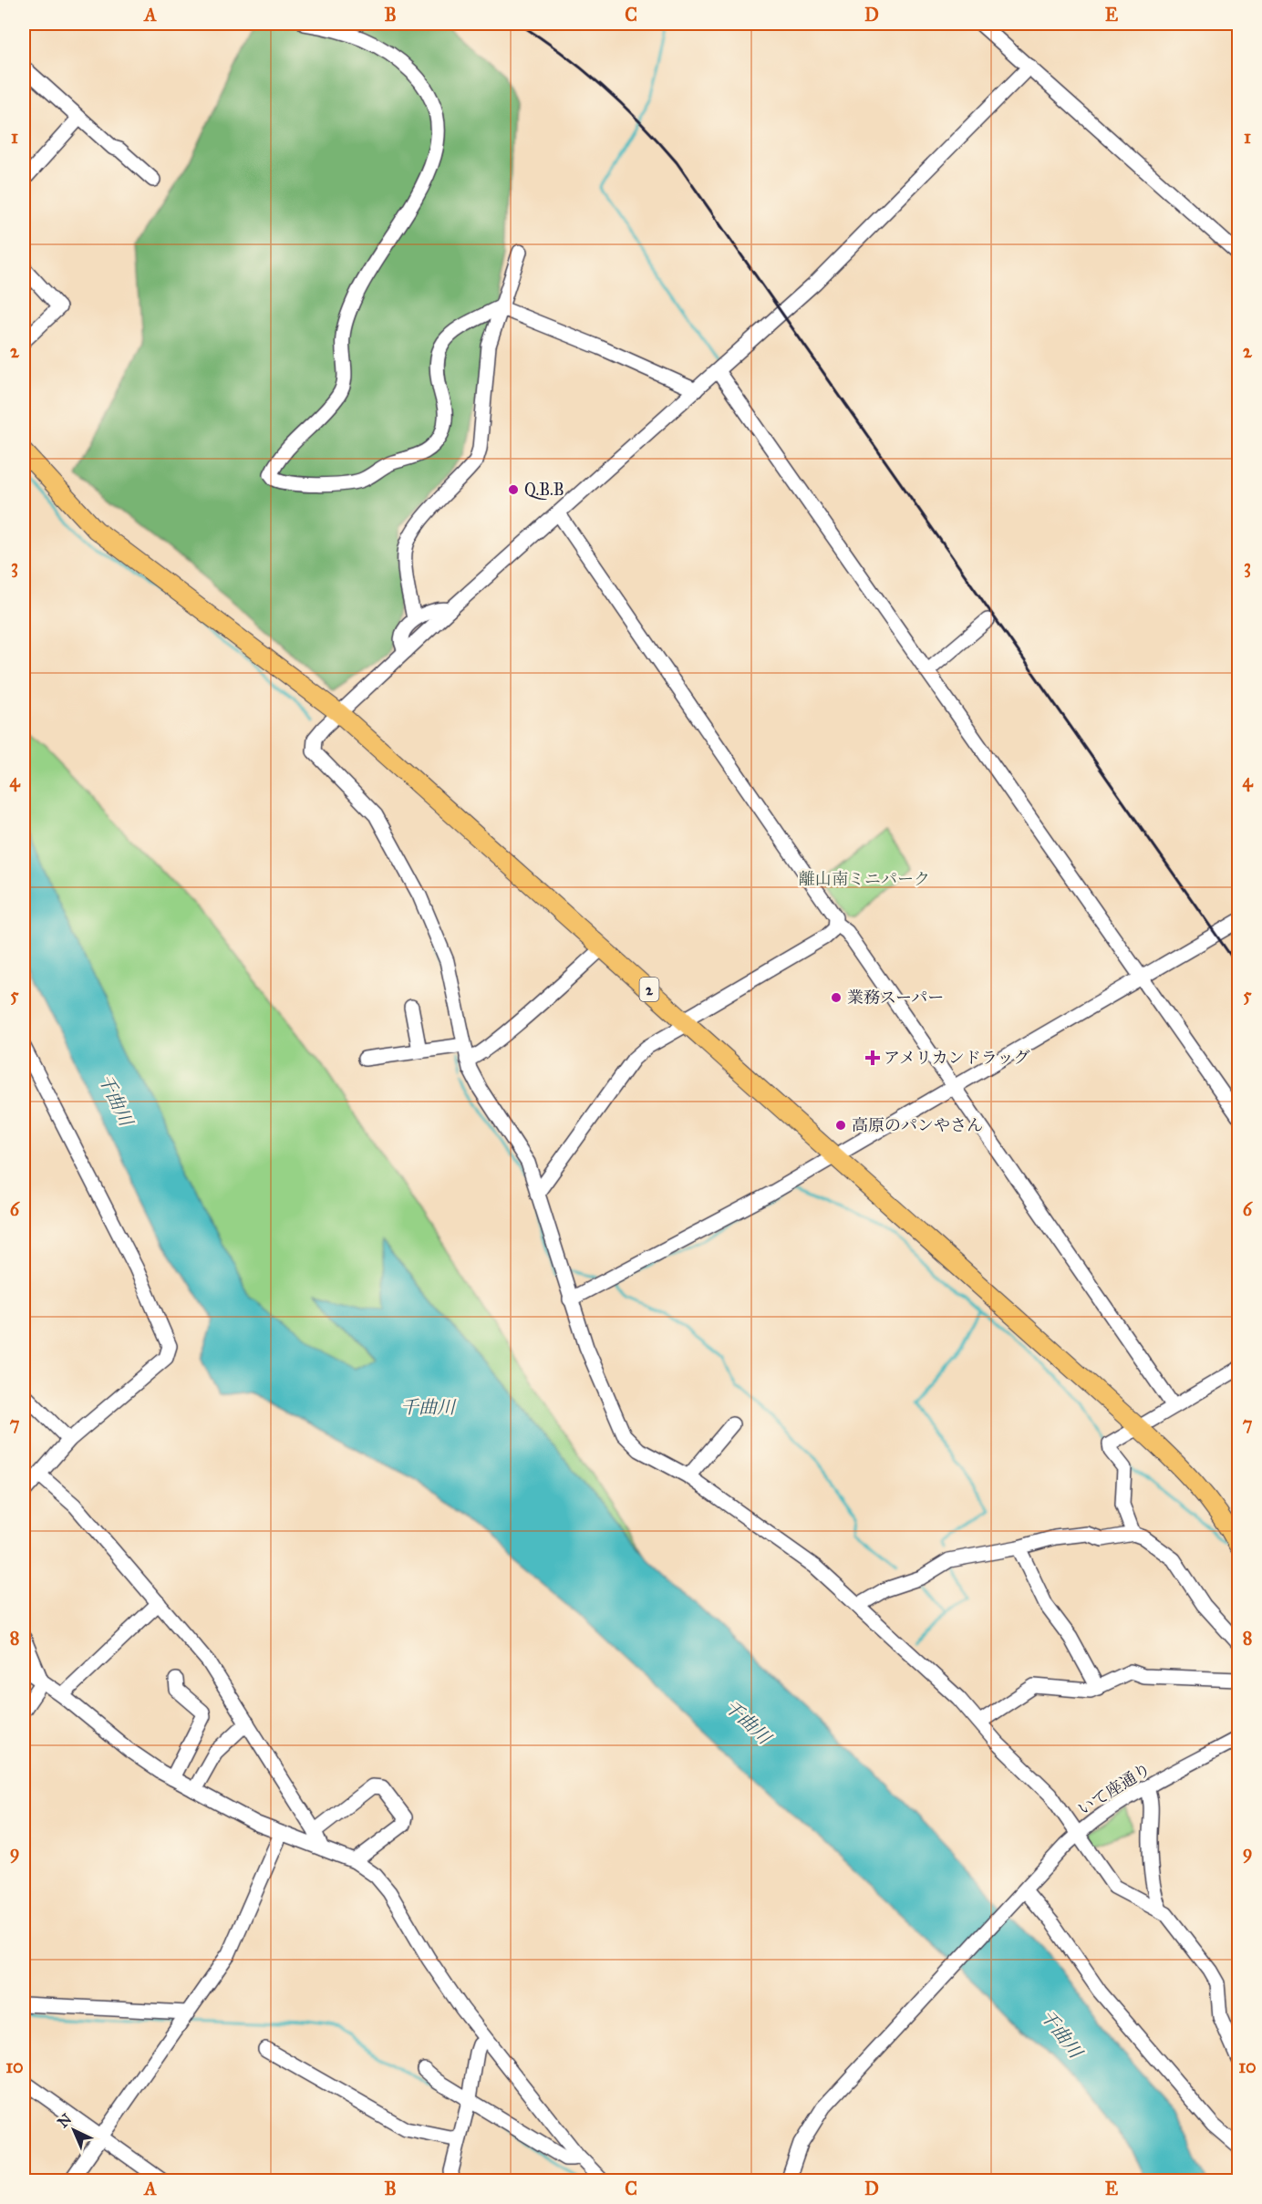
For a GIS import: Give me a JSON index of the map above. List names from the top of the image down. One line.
{"streets":{"main road":["2"],"street":["いて座通り"]},"water":["千曲川"],"parks":["離山南ミニパーク"],"places":{"other":["Q.B.B","業務スーパー","高原のパンやさん"],"health":["アメリカンドラッグ"]},"north":"top left","grid":{"columns":["A","B","C","D","E"],"rows":["1","2","3","4","5","6","7","8","9","10"]}}
